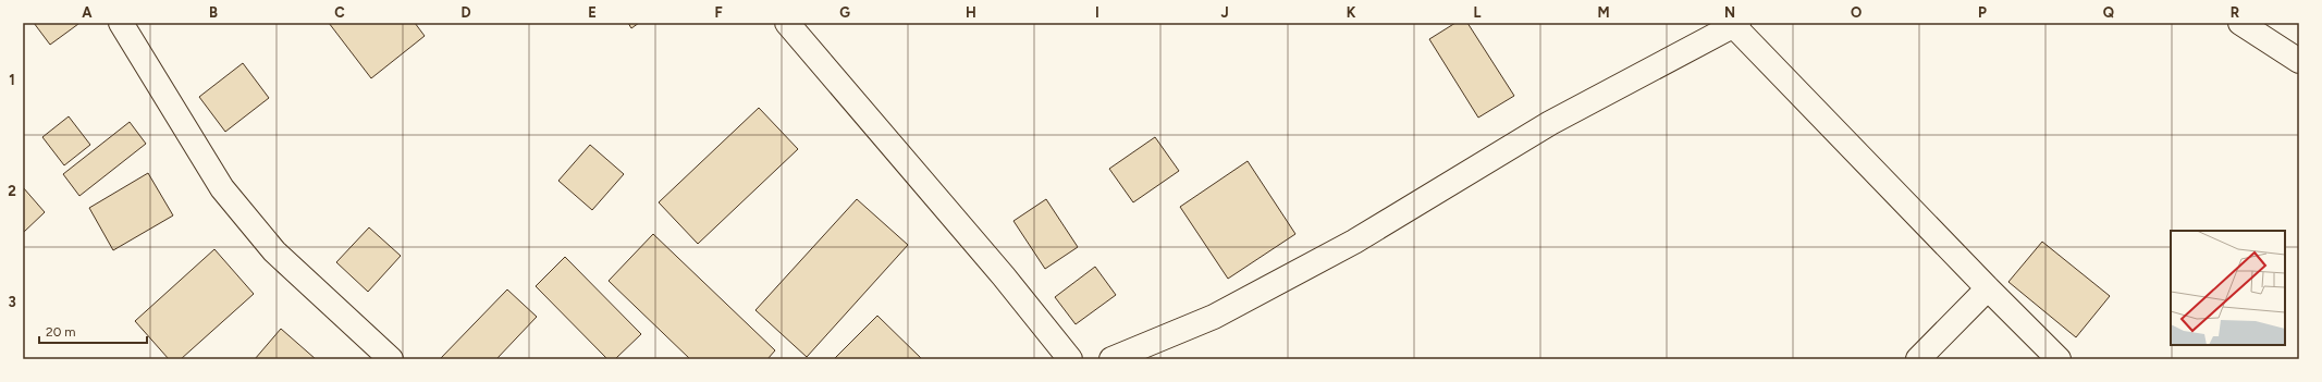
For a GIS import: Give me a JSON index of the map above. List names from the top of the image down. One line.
{"scale_bar":"20 m","grid":{"columns":["A","B","C","D","E","F","G","H","I","J","K","L","M","N","O","P","Q","R"],"rows":["1","2","3"]}}
